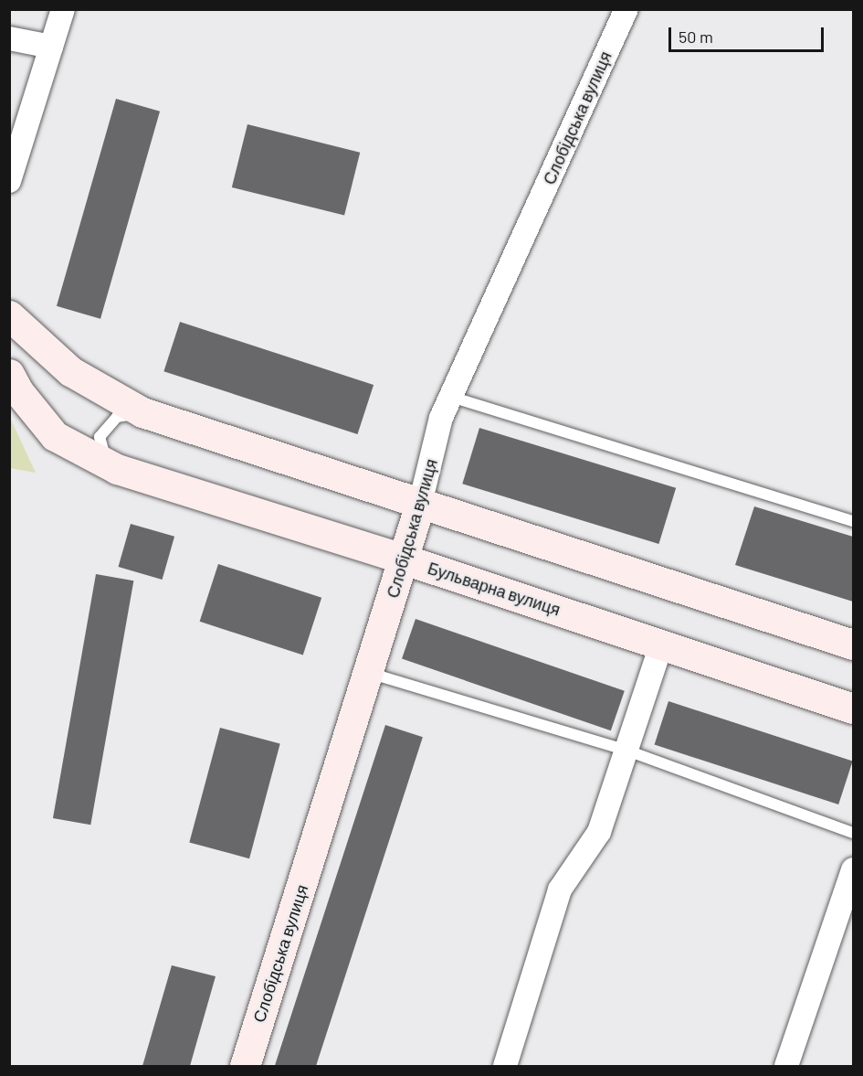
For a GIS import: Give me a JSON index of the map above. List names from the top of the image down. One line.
{"streets":{"main road":["Слобідська вулиця","Бульварна вулиця"]},"crossings":[["Слобідська вулиця","Бульварна вулиця"]],"scale_bar":"50 m"}
